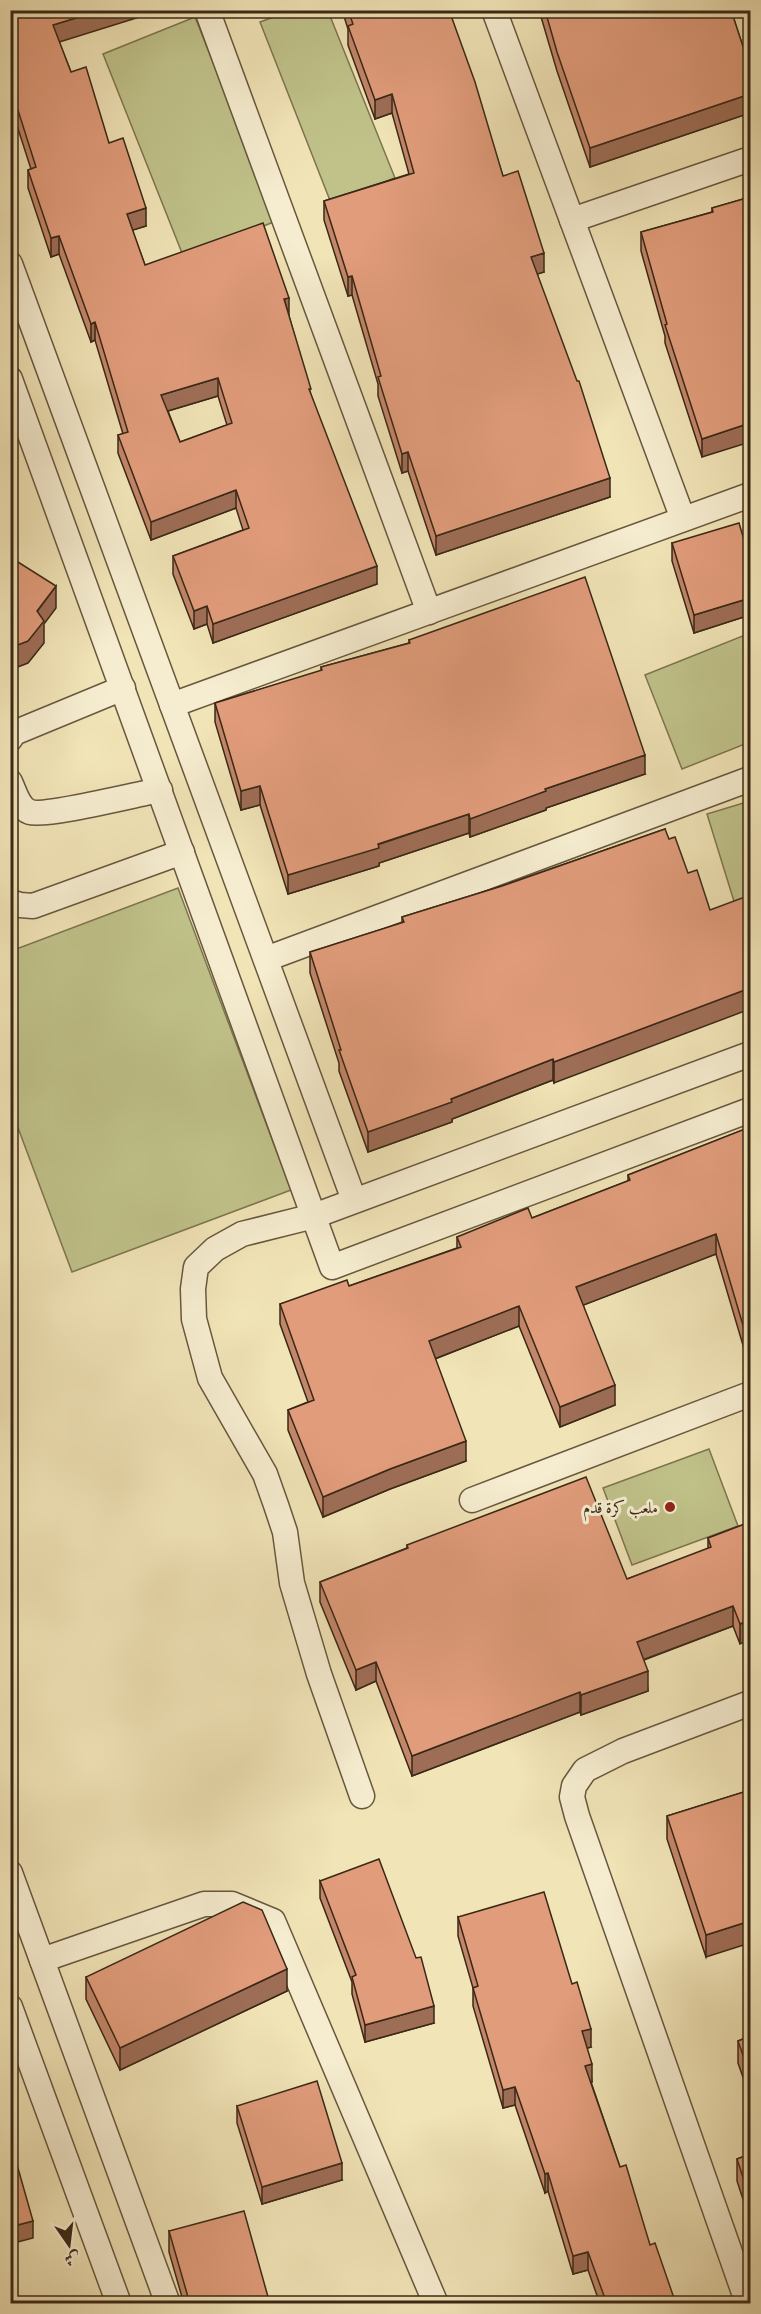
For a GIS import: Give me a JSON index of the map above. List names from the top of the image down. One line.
{"places":["ملعب كرة قدم"],"north":"bottom"}
